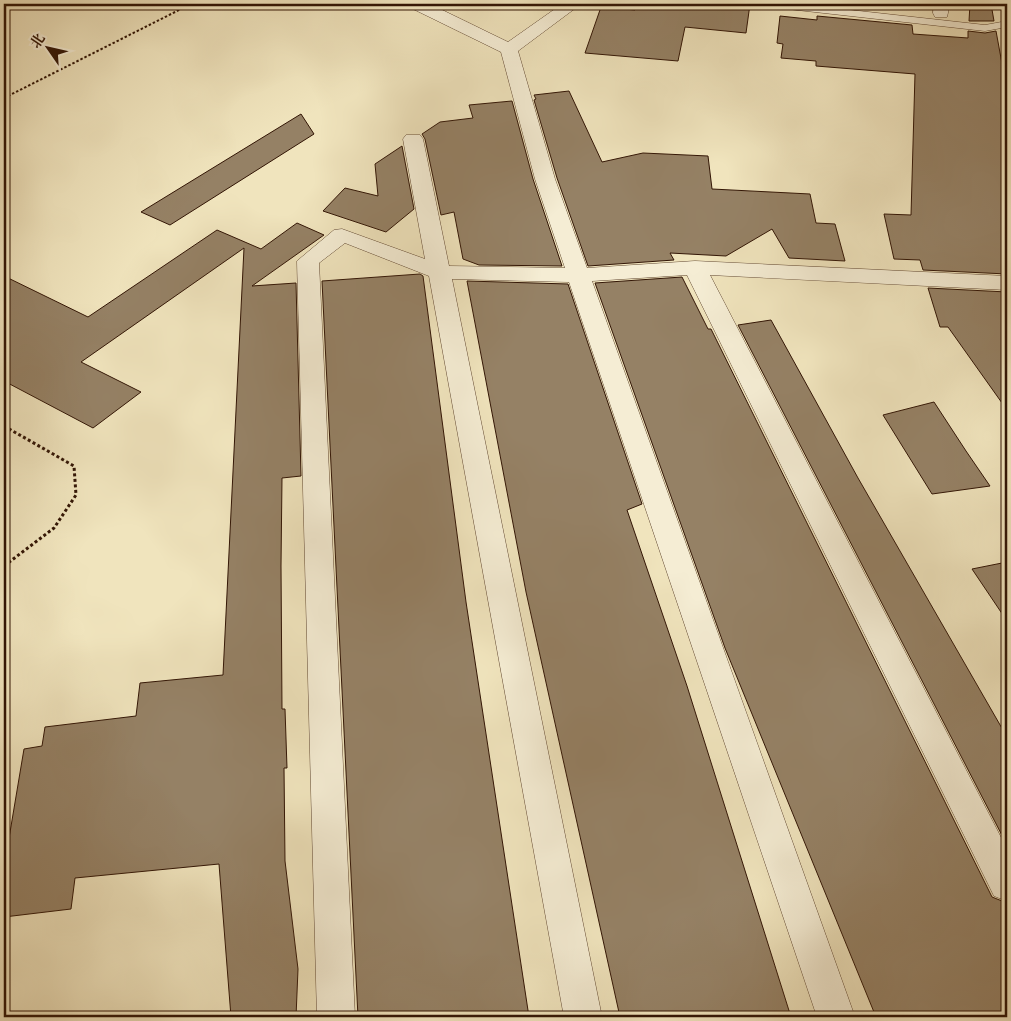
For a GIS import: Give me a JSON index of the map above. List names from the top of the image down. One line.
{"north":"top left"}
